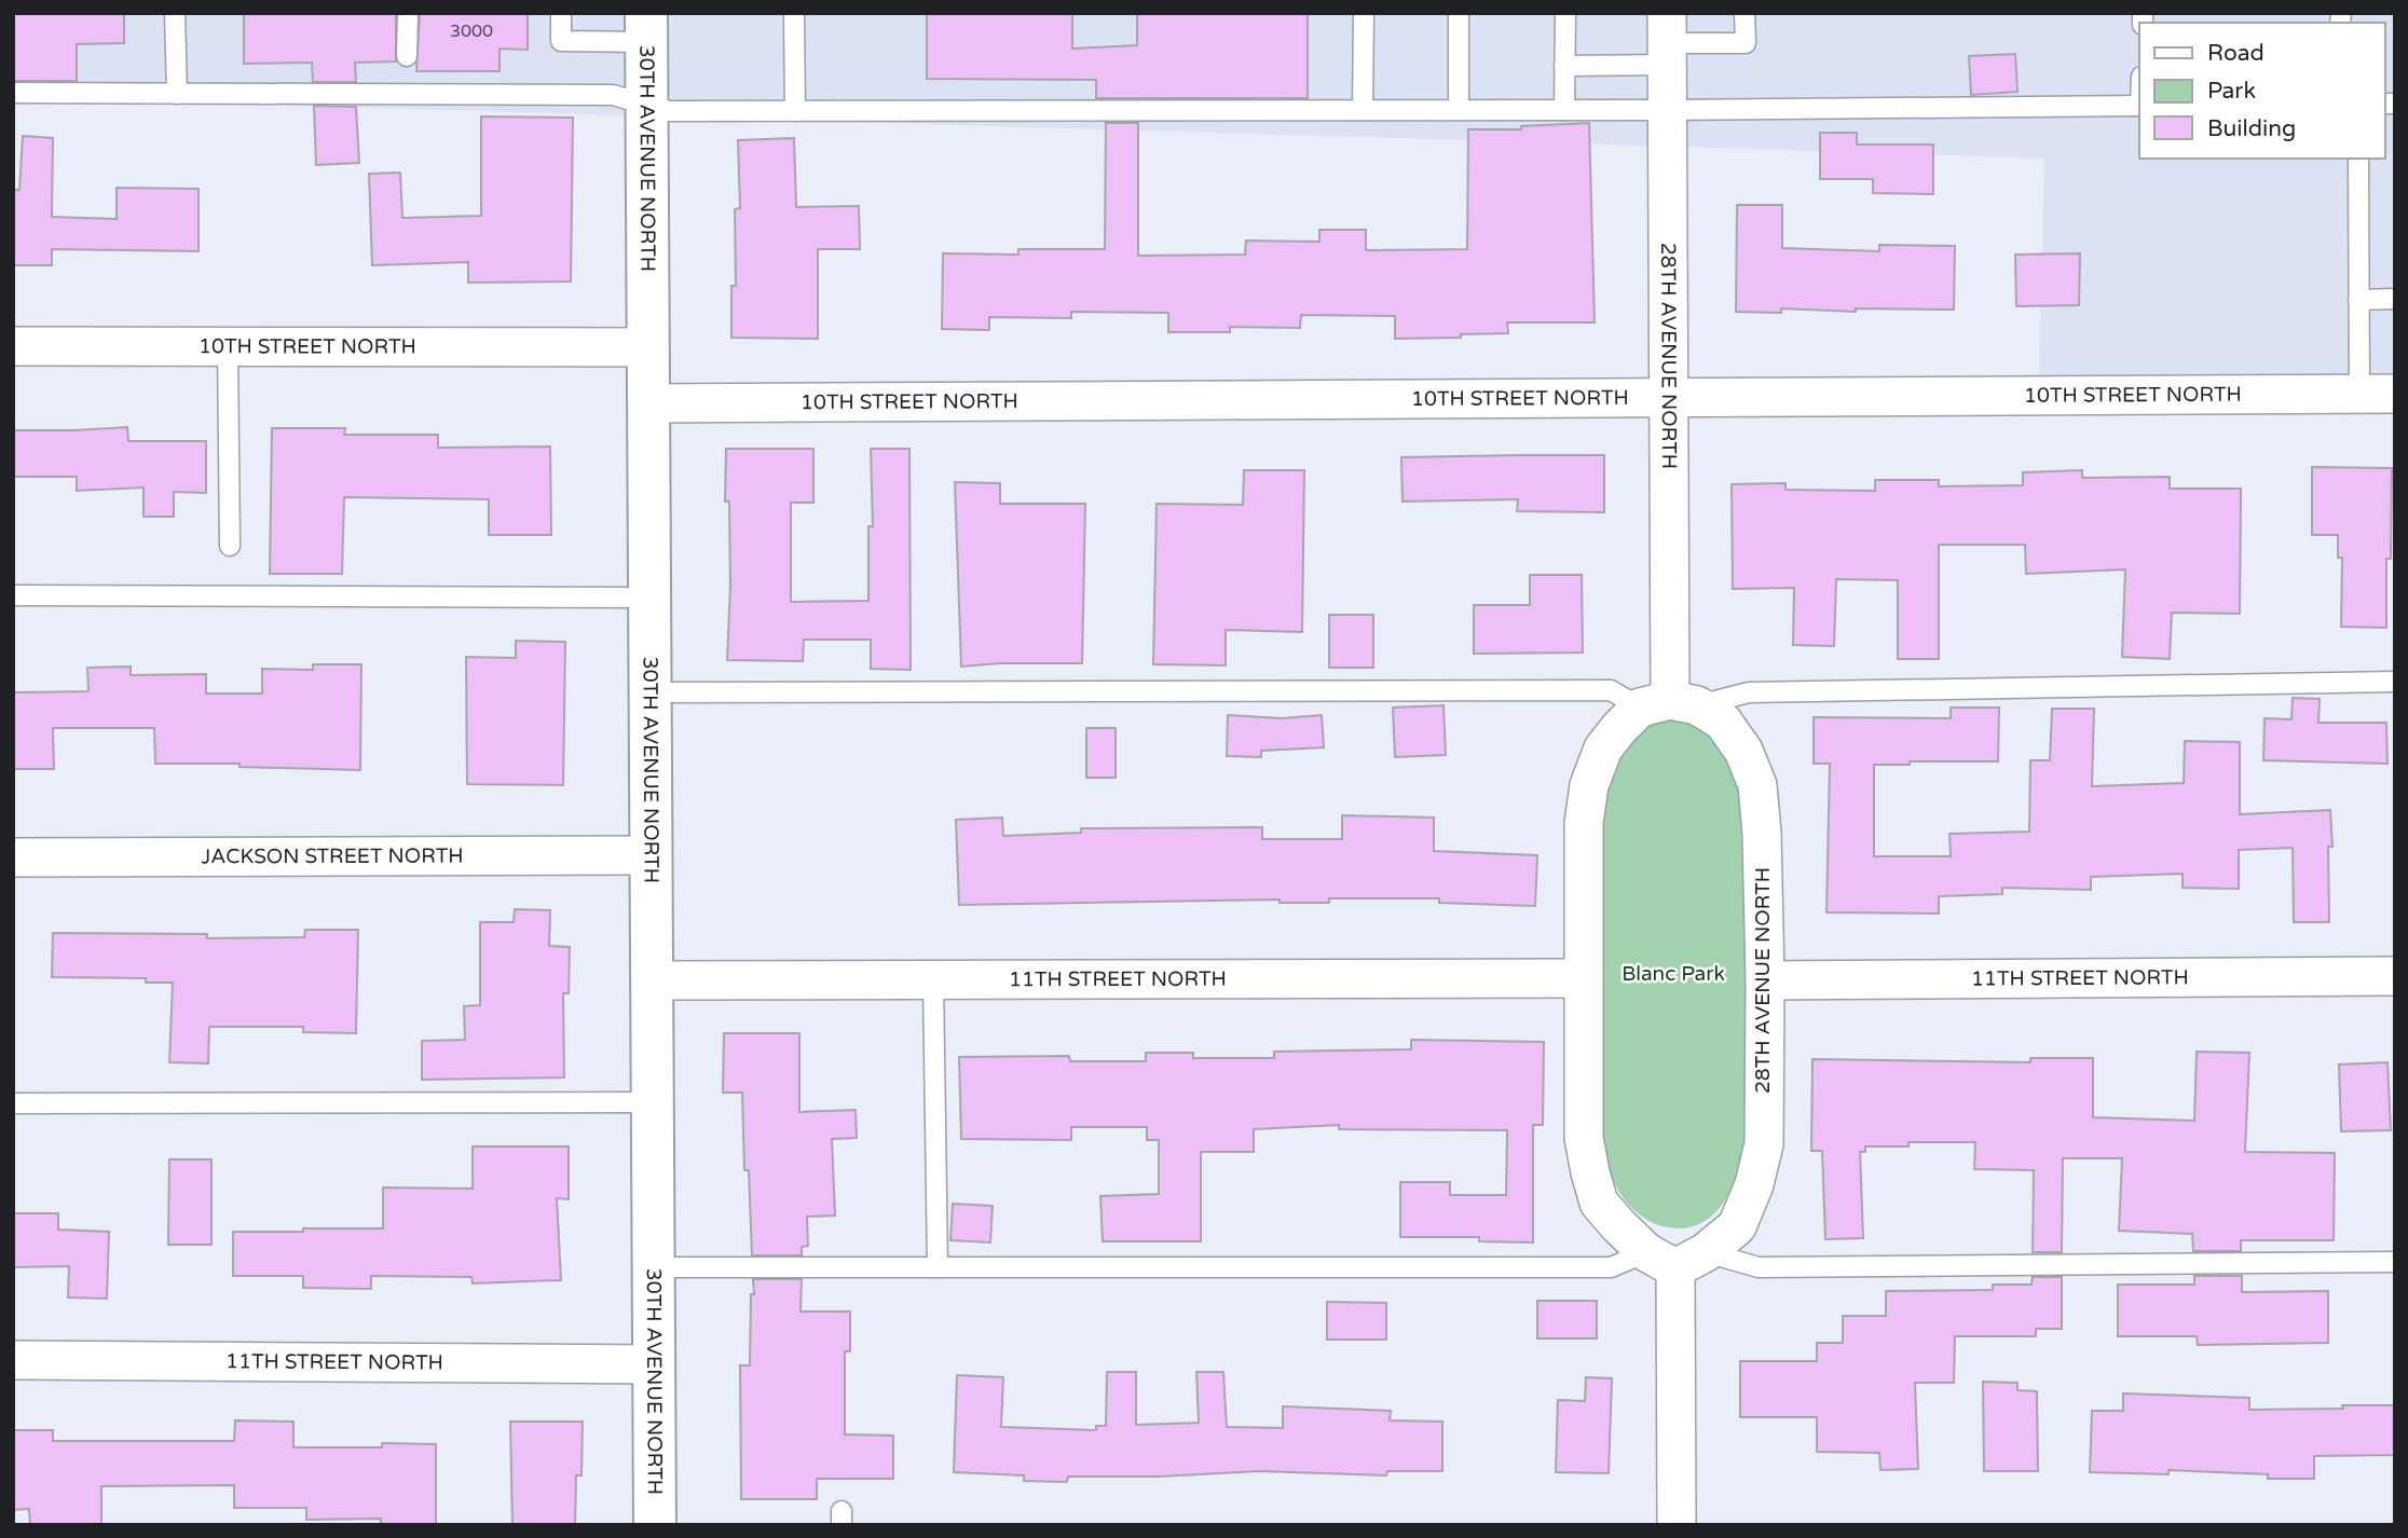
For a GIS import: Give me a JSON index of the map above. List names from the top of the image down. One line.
{"streets":{"street":["30TH AVENUE NORTH","10TH STREET NORTH","28TH AVENUE NORTH","JACKSON STREET NORTH","11TH STREET NORTH"]},"crossings":[["30TH AVENUE NORTH","10TH STREET NORTH"],["30TH AVENUE NORTH","JACKSON STREET NORTH"],["30TH AVENUE NORTH","11TH STREET NORTH"],["10TH STREET NORTH","28TH AVENUE NORTH"],["28TH AVENUE NORTH","11TH STREET NORTH"]],"parks":["Blanc Park"],"house_numbers":["3000"],"legend":["Road","Park","Building"]}
